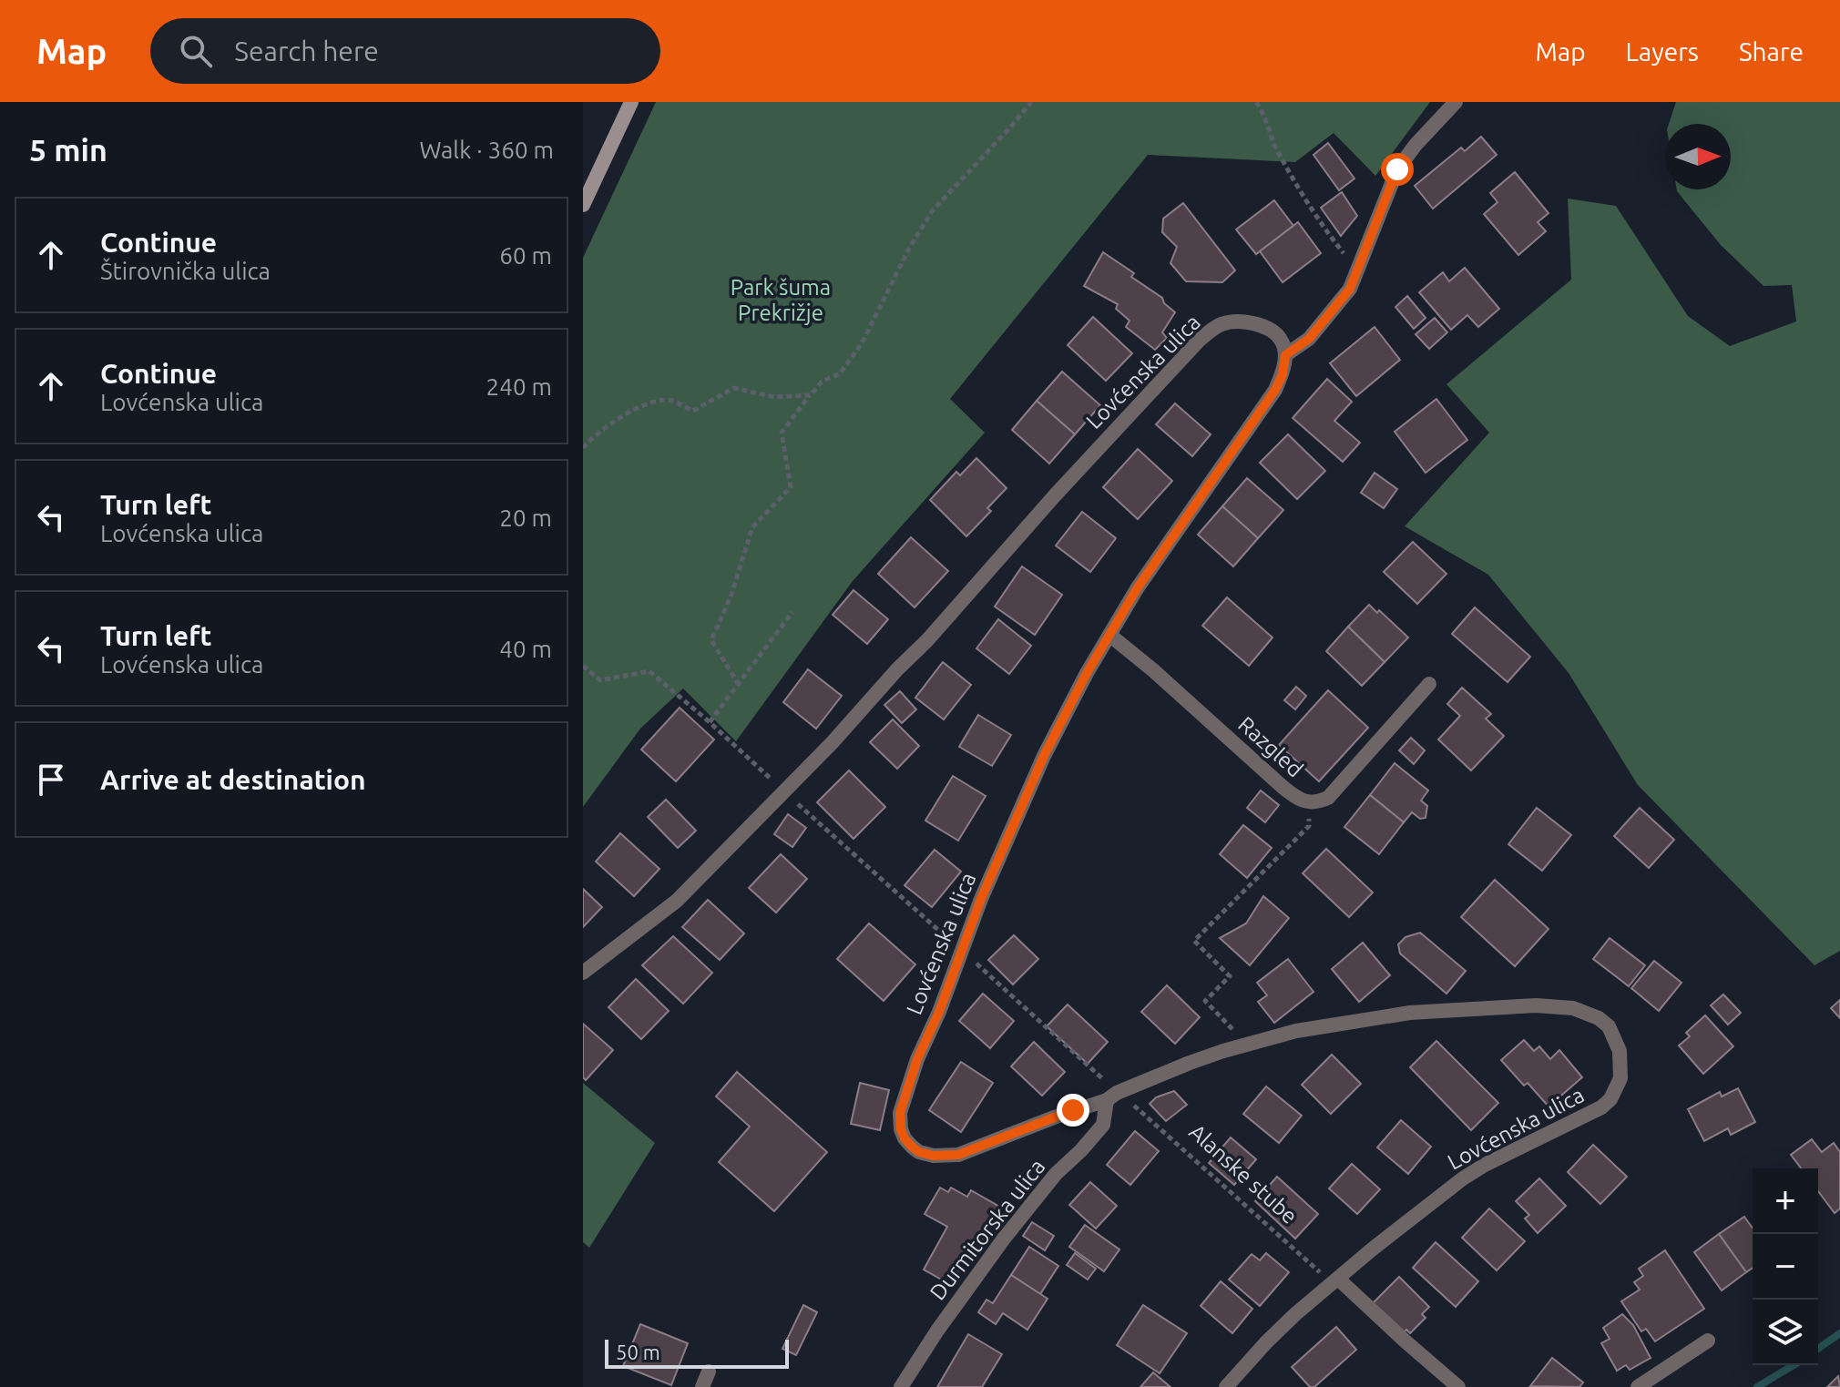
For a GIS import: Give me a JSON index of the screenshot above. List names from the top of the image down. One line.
{"streets":{"street":["Lovćenska ulica","Razgled","Durmitorska ulica"],"path":["Alanske stube"]},"crossings":[["Lovćenska ulica","Razgled"],["Lovćenska ulica","Alanske stube"],["Lovćenska ulica","Durmitorska ulica"]],"parks":["Park šuma Prekrižje"],"scale_bar":"50 m","north":"right","page":{"header":"Map","search":"Search here","nav":["Map","Layers","Share"],"heading":["5 min","Walk · 360 m"],"list":[["Continue","Štirovnička ulica","60 m"],["Continue","Lovćenska ulica","240 m"],["Turn left","Lovćenska ulica","20 m"],["Turn left","Lovćenska ulica","40 m"],"Arrive at destination"],"map_buttons":["+","−"],"scale":"50 m"}}
